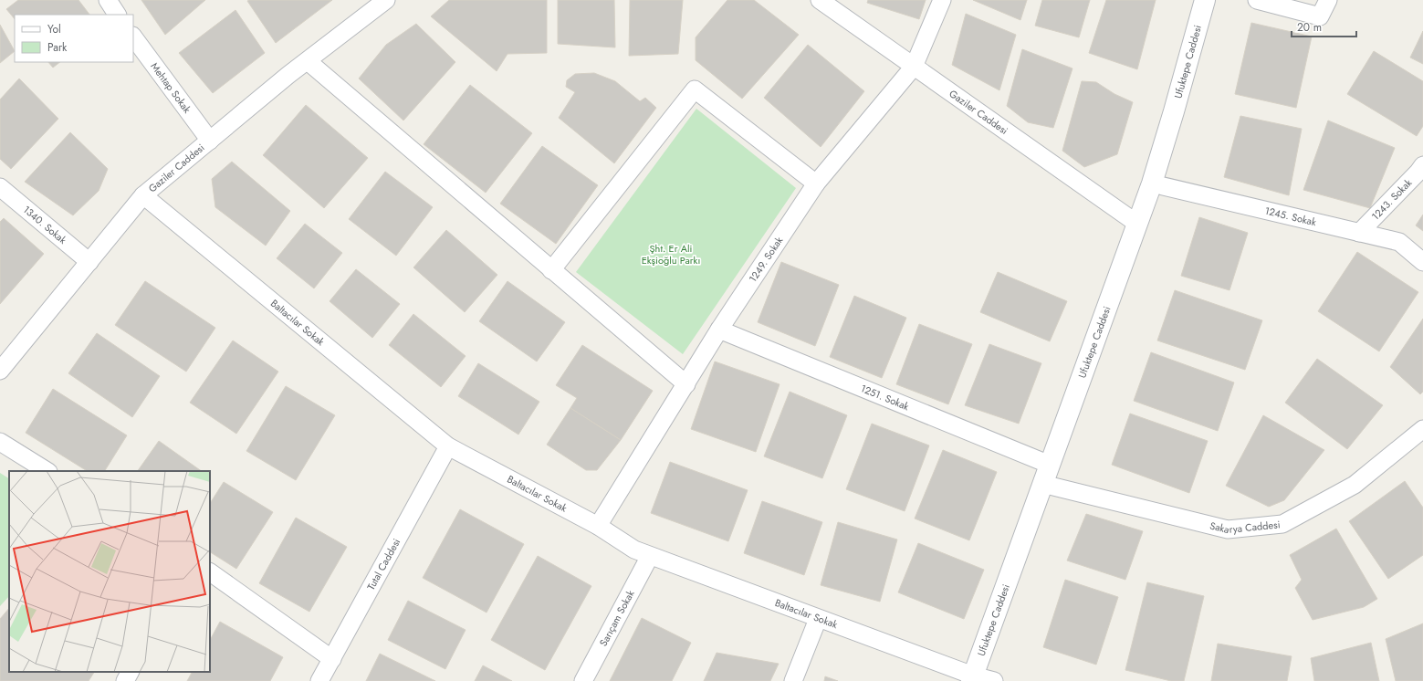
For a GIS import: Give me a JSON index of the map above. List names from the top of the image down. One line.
{"streets":{"street":["Ufuktepe Caddesi","Mehtap Sokak","Gaziler Caddesi","1243. Sokak","1245. Sokak","1340. Sokak","1249. Sokak","Baltacılar Sokak","1251. Sokak","Sakarya Caddesi","Tutal Caddesi","Sarıçam Sokak"]},"crossings":[["Ufuktepe Caddesi","Gaziler Caddesi"],["Ufuktepe Caddesi","1245. Sokak"],["Ufuktepe Caddesi","Baltacılar Sokak"],["Ufuktepe Caddesi","1251. Sokak"],["Ufuktepe Caddesi","Sakarya Caddesi"],["Mehtap Sokak","Gaziler Caddesi"],["Gaziler Caddesi","1340. Sokak"],["Gaziler Caddesi","1249. Sokak"],["Gaziler Caddesi","Baltacılar Sokak"],["1243. Sokak","1245. Sokak"],["1249. Sokak","Baltacılar Sokak"],["1249. Sokak","1251. Sokak"],["Baltacılar Sokak","Tutal Caddesi"],["Baltacılar Sokak","Sarıçam Sokak"]],"parks":["Şht. Er Ali Ekşioğlu Parkı"],"legend":["Yol","Park"],"scale_bar":"20 m"}
